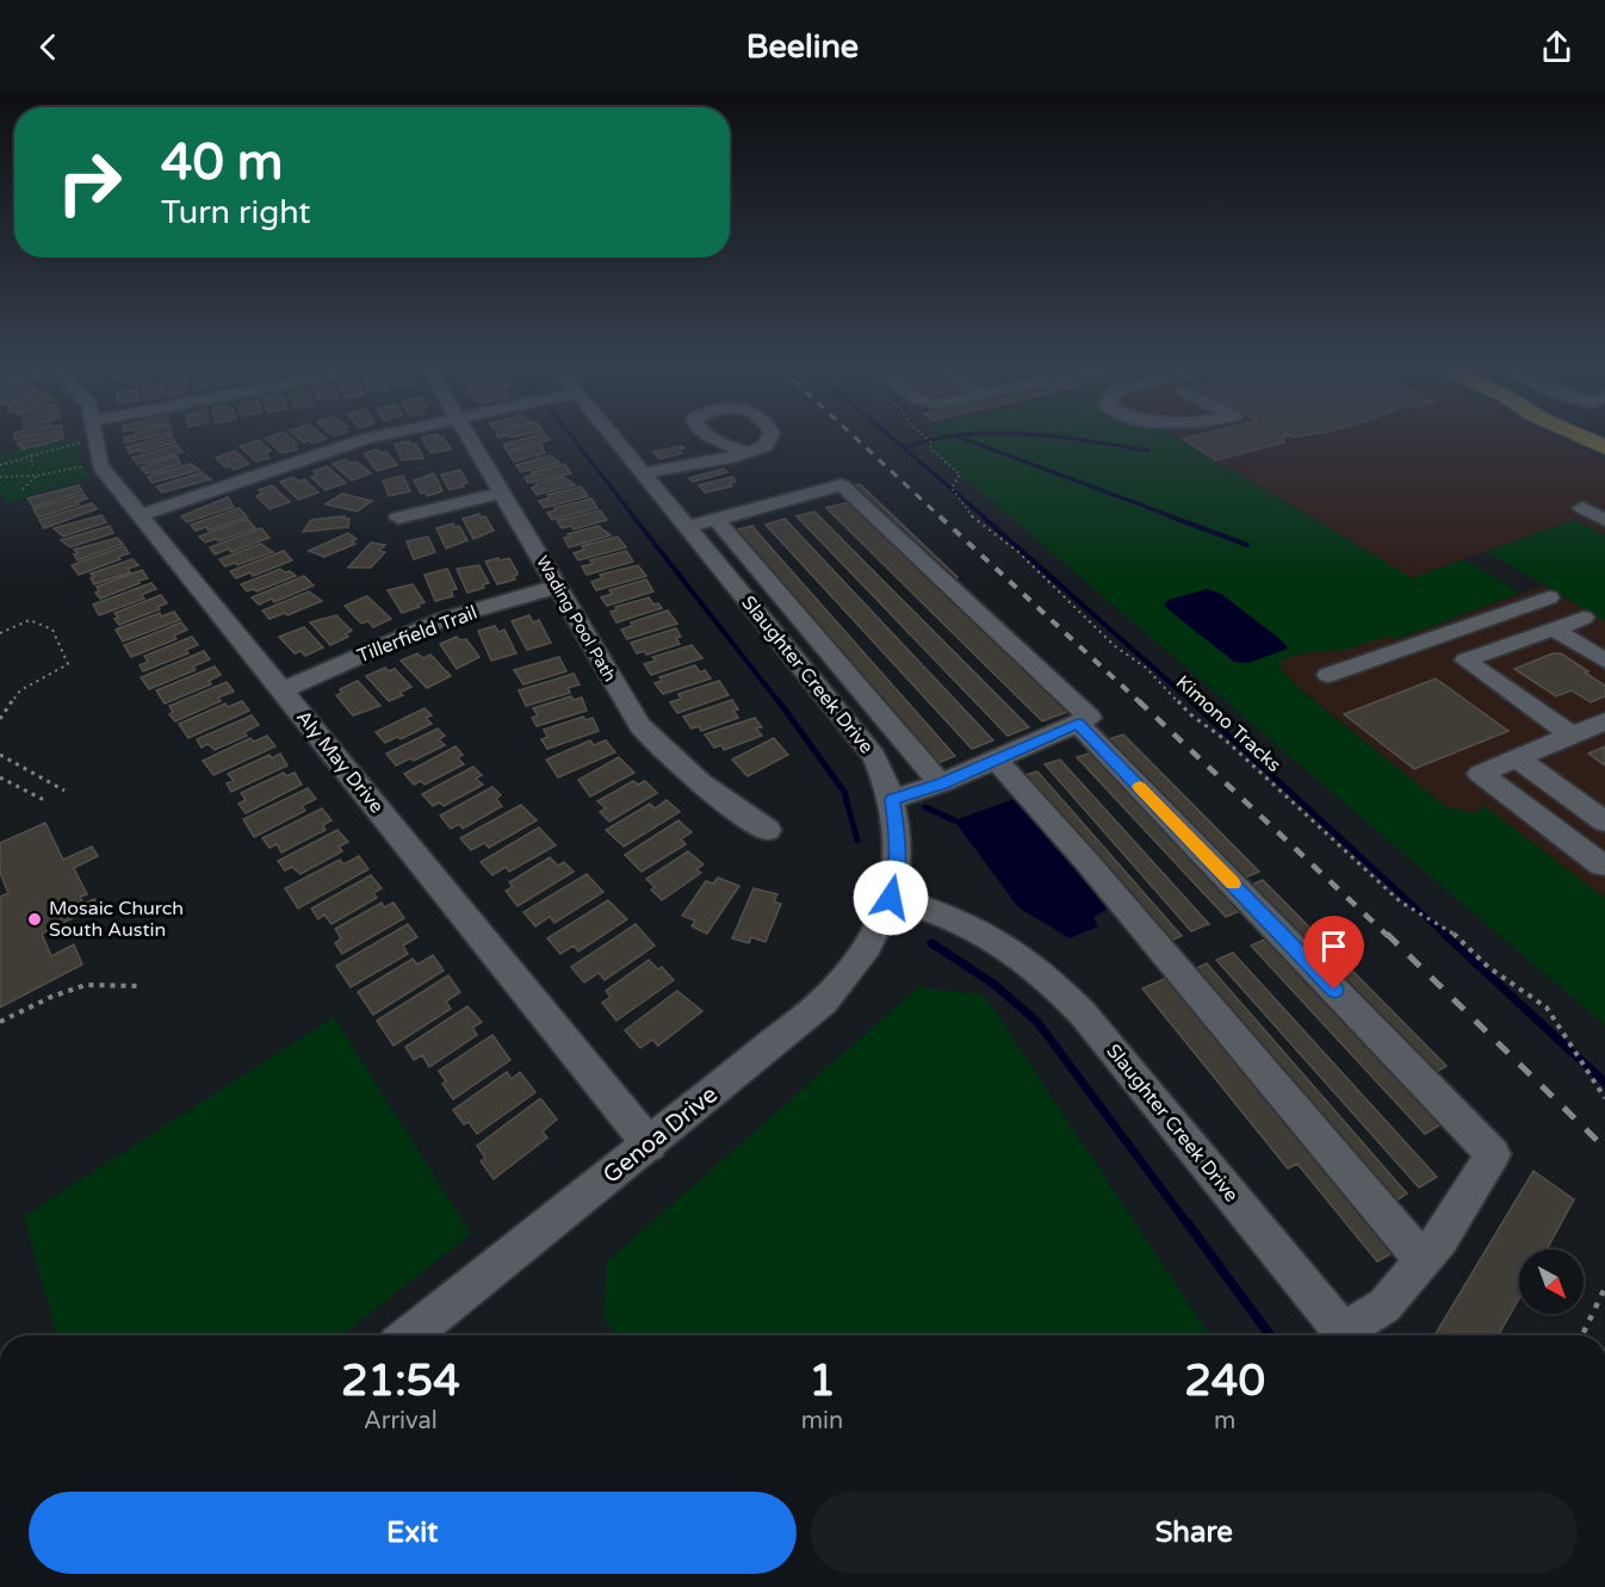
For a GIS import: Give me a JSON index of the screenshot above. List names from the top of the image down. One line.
{"streets":{"street":["Wading Pool Path","Tillerfield Trail","Slaughter Creek Drive","Aly May Drive","Genoa Drive"],"path":["Kimono Tracks"]},"crossings":[["Wading Pool Path","Tillerfield Trail"],["Tillerfield Trail","Aly May Drive"],["Slaughter Creek Drive","Genoa Drive"],["Aly May Drive","Genoa Drive"]],"places":["Mosaic Church South Austin"],"north":"bottom right","page":{"header":"Beeline","turn":["40 m","Turn right"],"eta":["21:54","Arrival","1","min","240","m"],"buttons":["Exit","Share"]}}
